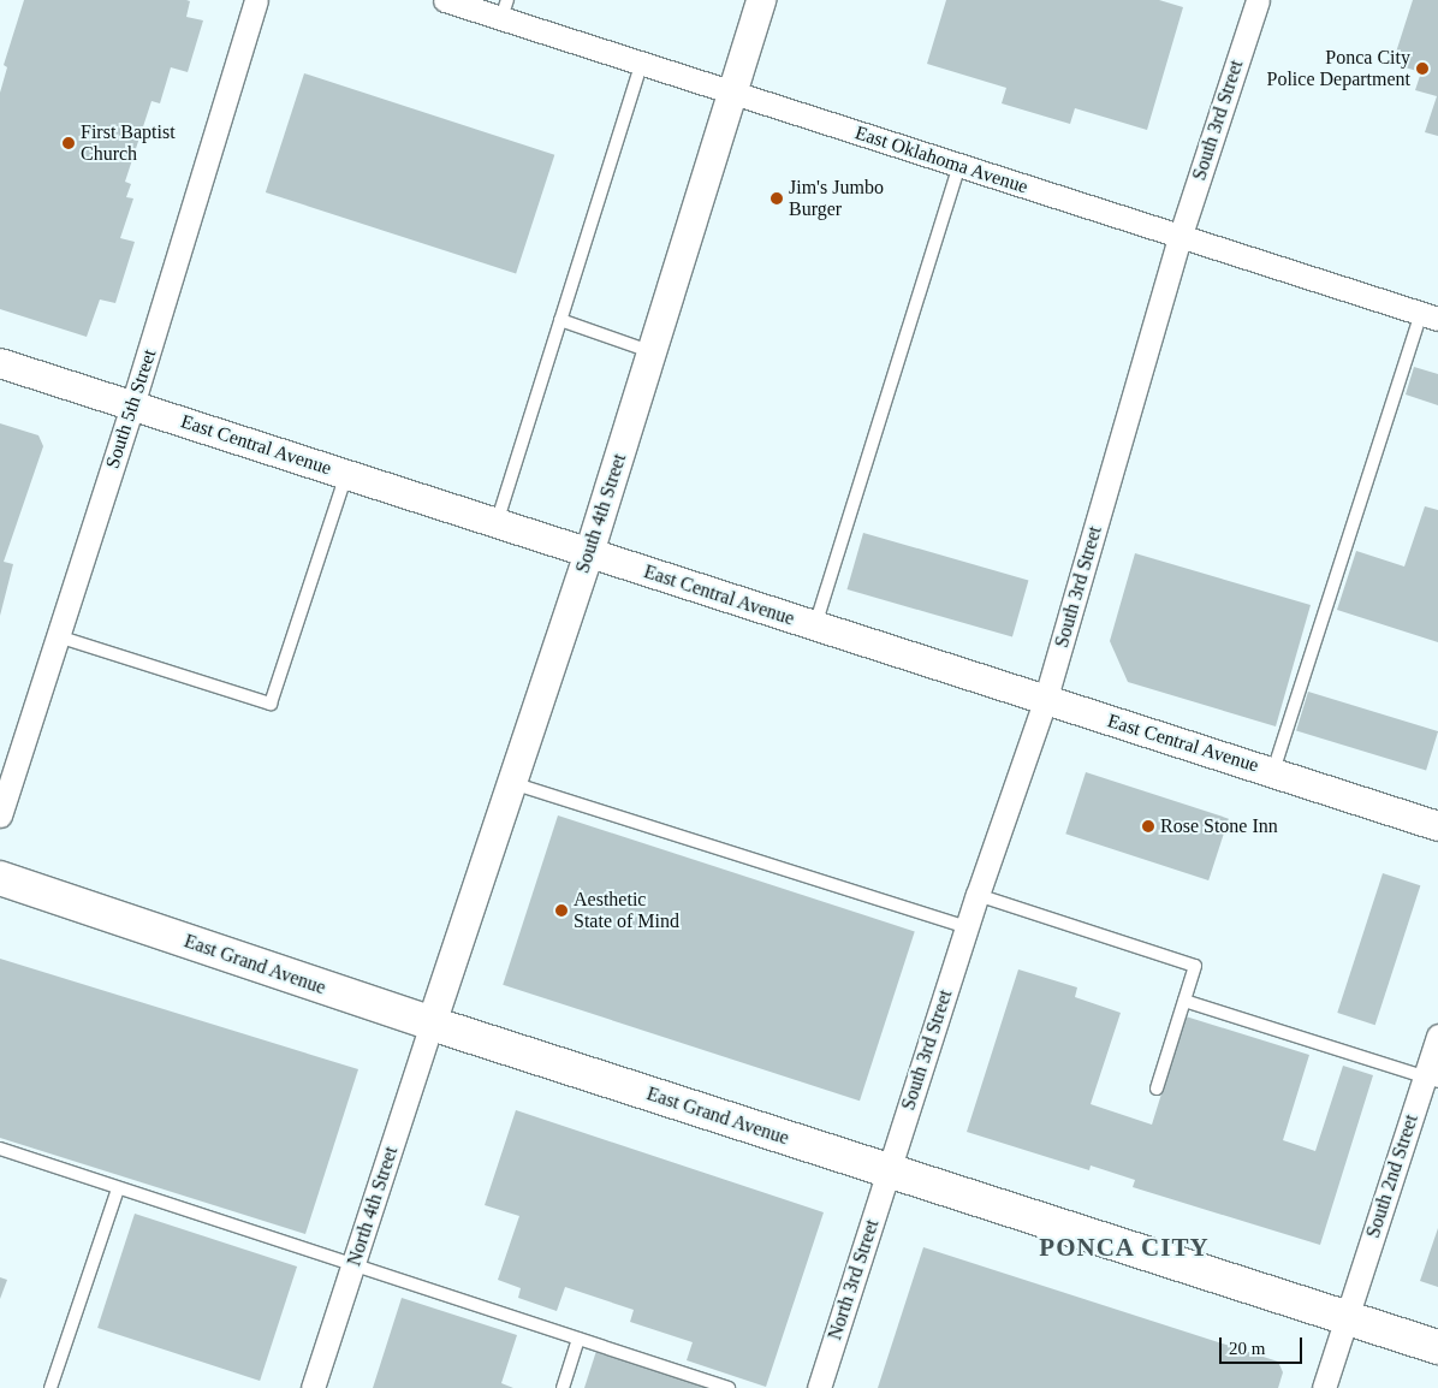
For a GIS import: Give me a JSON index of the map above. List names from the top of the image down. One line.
{"streets":{"main road":["East Grand Avenue"],"street":["South 3rd Street","East Oklahoma Avenue","South 5th Street","East Central Avenue","South 4th Street","South 2nd Street","North 4th Street","North 3rd Street"]},"crossings":[["South 3rd Street","East Oklahoma Avenue"],["South 3rd Street","East Central Avenue"],["South 3rd Street","East Grand Avenue"],["South 3rd Street","North 3rd Street"],["East Oklahoma Avenue","South 4th Street"],["South 5th Street","East Central Avenue"],["East Central Avenue","South 4th Street"],["South 4th Street","East Grand Avenue"],["South 4th Street","North 4th Street"],["East Grand Avenue","South 2nd Street"],["East Grand Avenue","North 4th Street"],["East Grand Avenue","North 3rd Street"]],"districts":["PONCA CITY"],"places":["Ponca City Police Department","First Baptist Church","Jim's Jumbo Burger","Rose Stone Inn","Aesthetic State of Mind"],"scale_bar":"20 m"}
